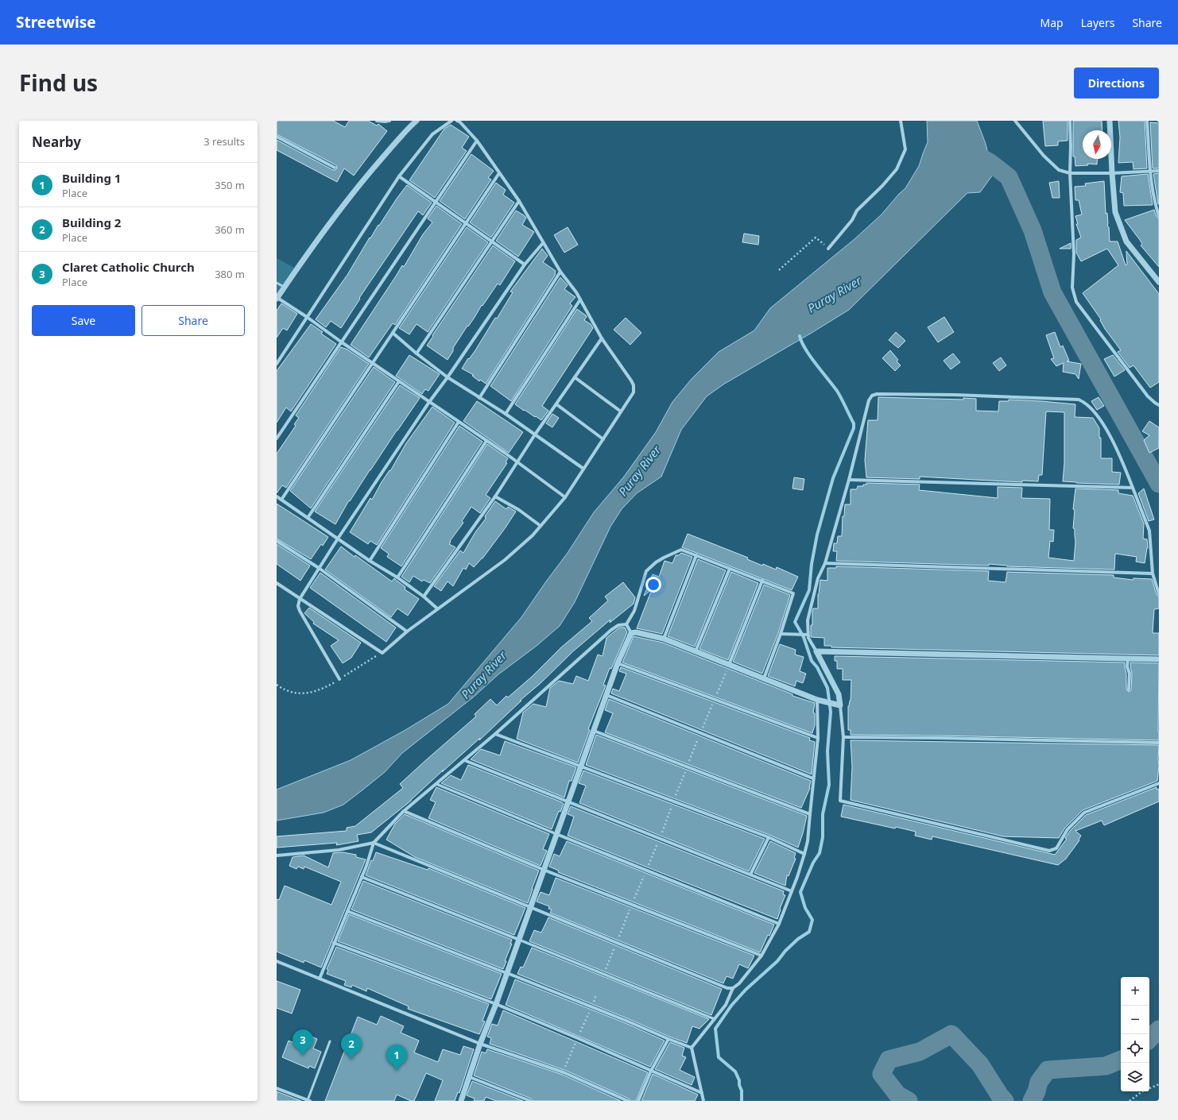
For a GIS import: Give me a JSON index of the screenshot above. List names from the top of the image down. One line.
{"water":["Puray River"],"north":"bottom","page":{"header":"Streetwise","nav":["Map","Layers","Share"],"title":"Find us","buttons":["Directions",["Save","Share"]],"heading":["Nearby","3 results"],"list":[{"mark":"1","name":"Building 1","note":"Place","value":"350 m"},{"mark":"2","name":"Building 2","note":"Place","value":"360 m"},{"mark":"3","name":"Claret Catholic Church","note":"Place","value":"380 m"}],"map_buttons":["+","−"],"pins":["3","2","1"]}}
